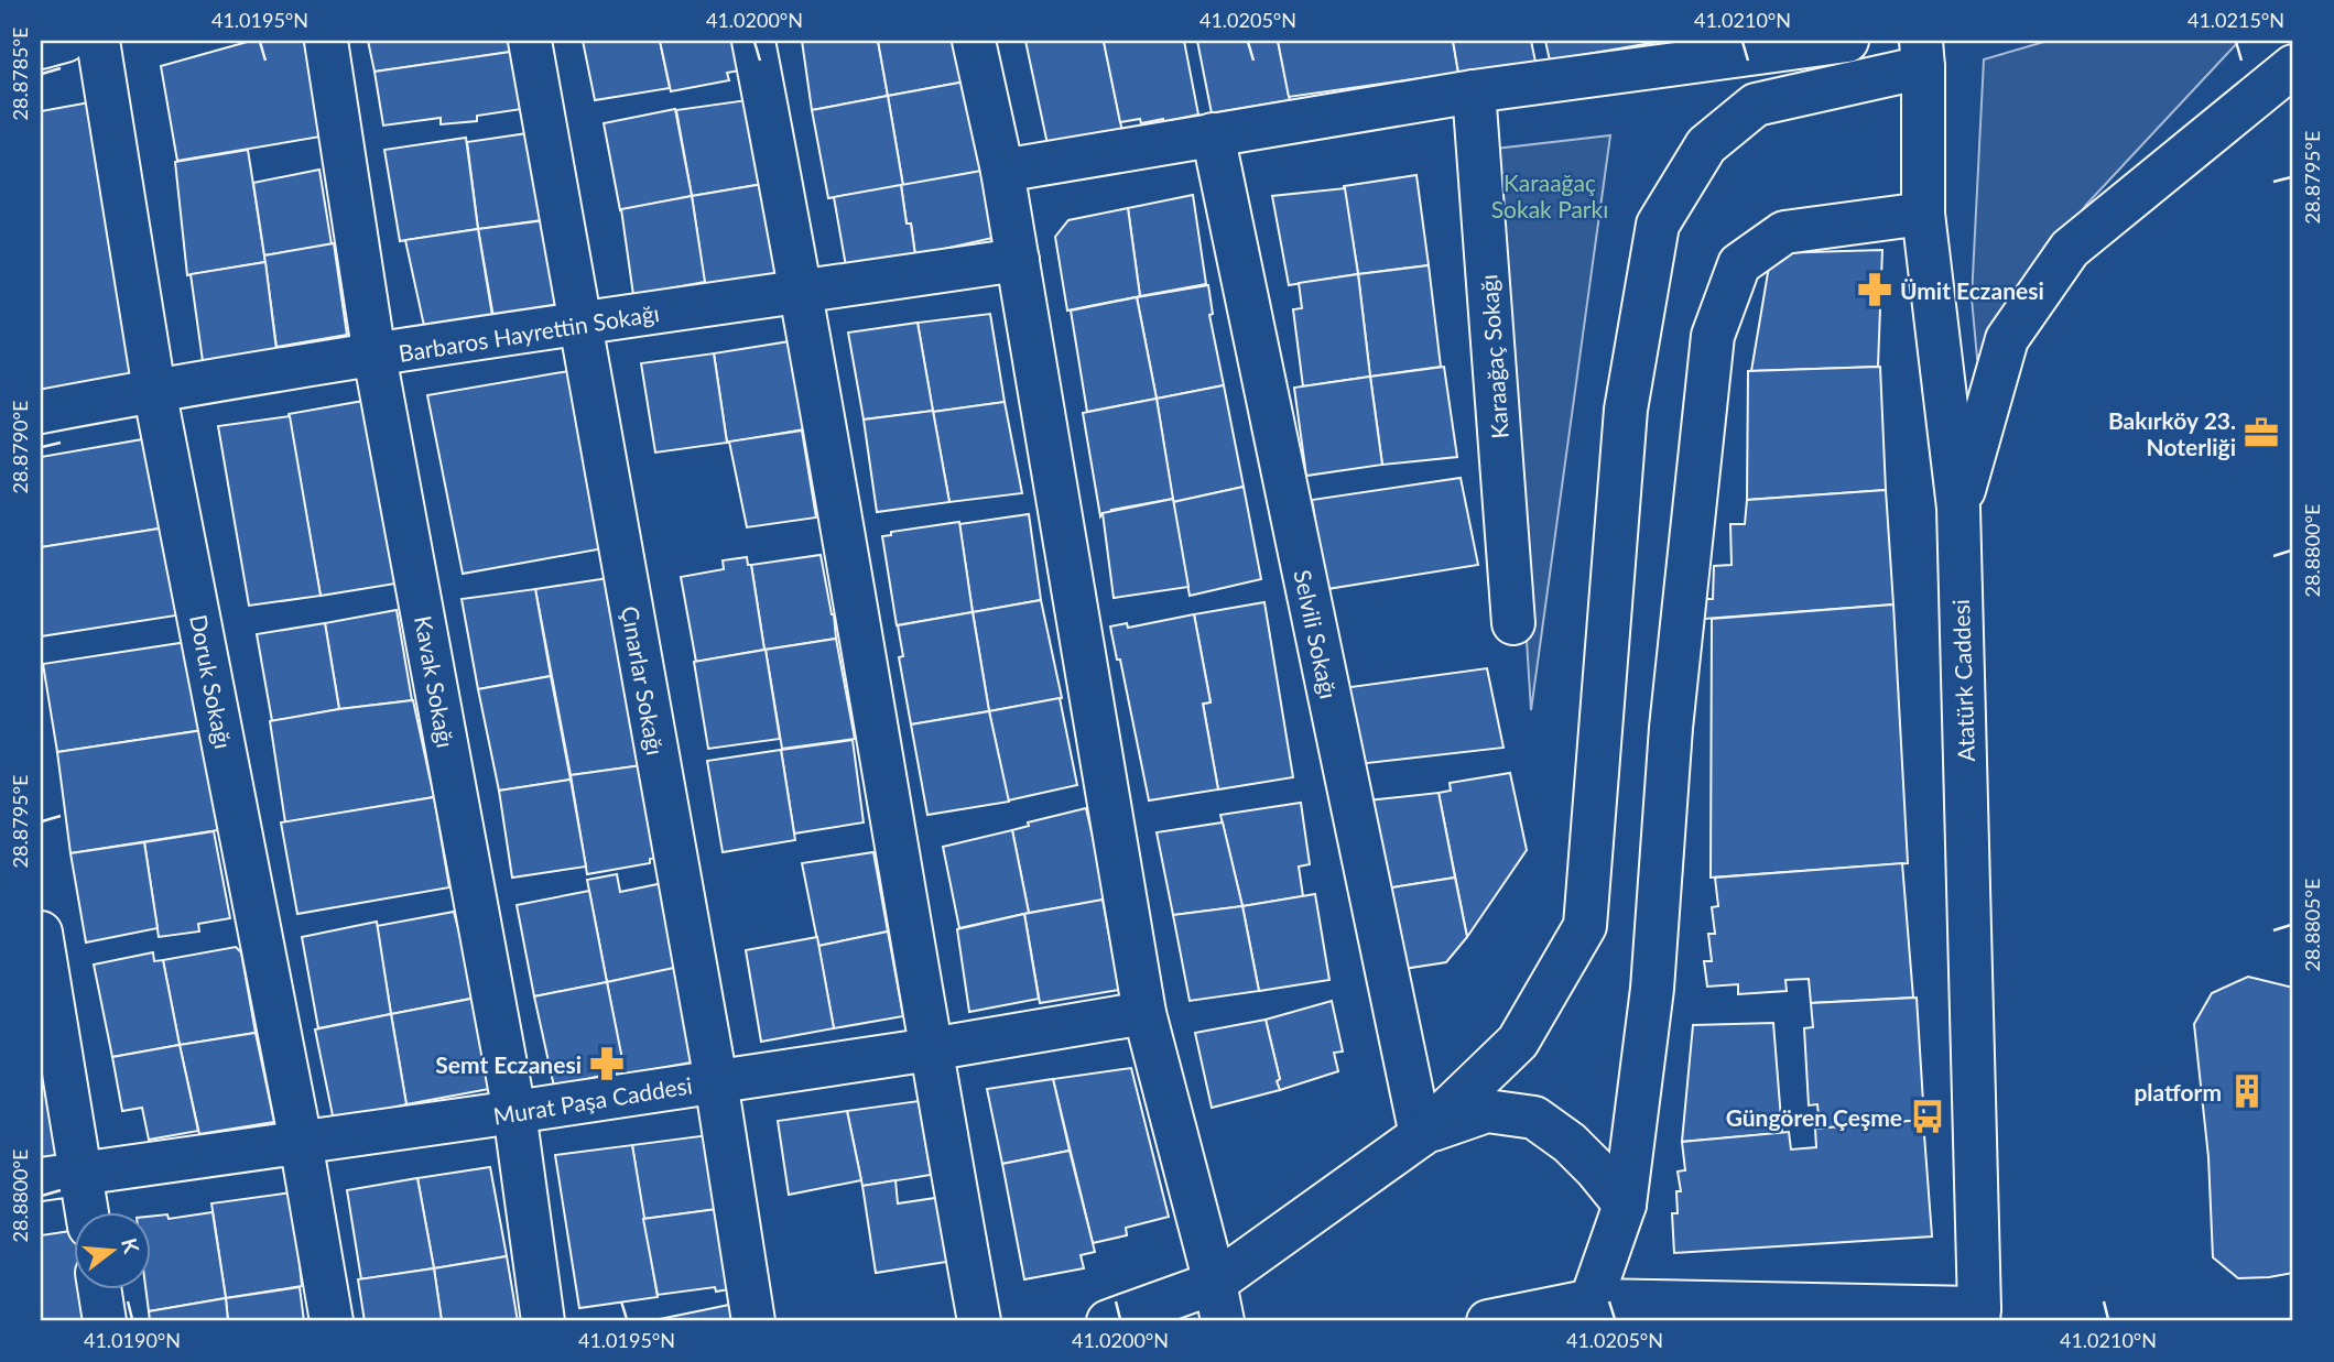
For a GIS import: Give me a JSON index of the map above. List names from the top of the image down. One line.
{"streets":{"street":["Barbaros Hayrettin Sokağı","Karaağaç Sokağı","Selvili Sokağı","Çınarlar Sokağı","Atatürk Caddesi","Doruk Sokağı","Kavak Sokağı","Murat Paşa Caddesi"]},"crossings":[["Barbaros Hayrettin Sokağı","Çınarlar Sokağı"],["Barbaros Hayrettin Sokağı","Doruk Sokağı"],["Barbaros Hayrettin Sokağı","Kavak Sokağı"],["Çınarlar Sokağı","Murat Paşa Caddesi"],["Doruk Sokağı","Murat Paşa Caddesi"],["Kavak Sokağı","Murat Paşa Caddesi"]],"parks":["Karaağaç Sokak Parkı"],"places":{"pharmacy":["Ümit Eczanesi","Semt Eczanesi"],"office":["Bakırköy 23. Noterliği"],"building":["platform"],"bus stop":["Güngören Çeşme"]},"north":"right","coordinates":["41.0195°N","41.0200°N","41.0205°N","41.0210°N","41.0215°N","28.8785°E","28.8795°E","28.8790°E","28.8800°E","28.8805°E","41.0190°N"]}
